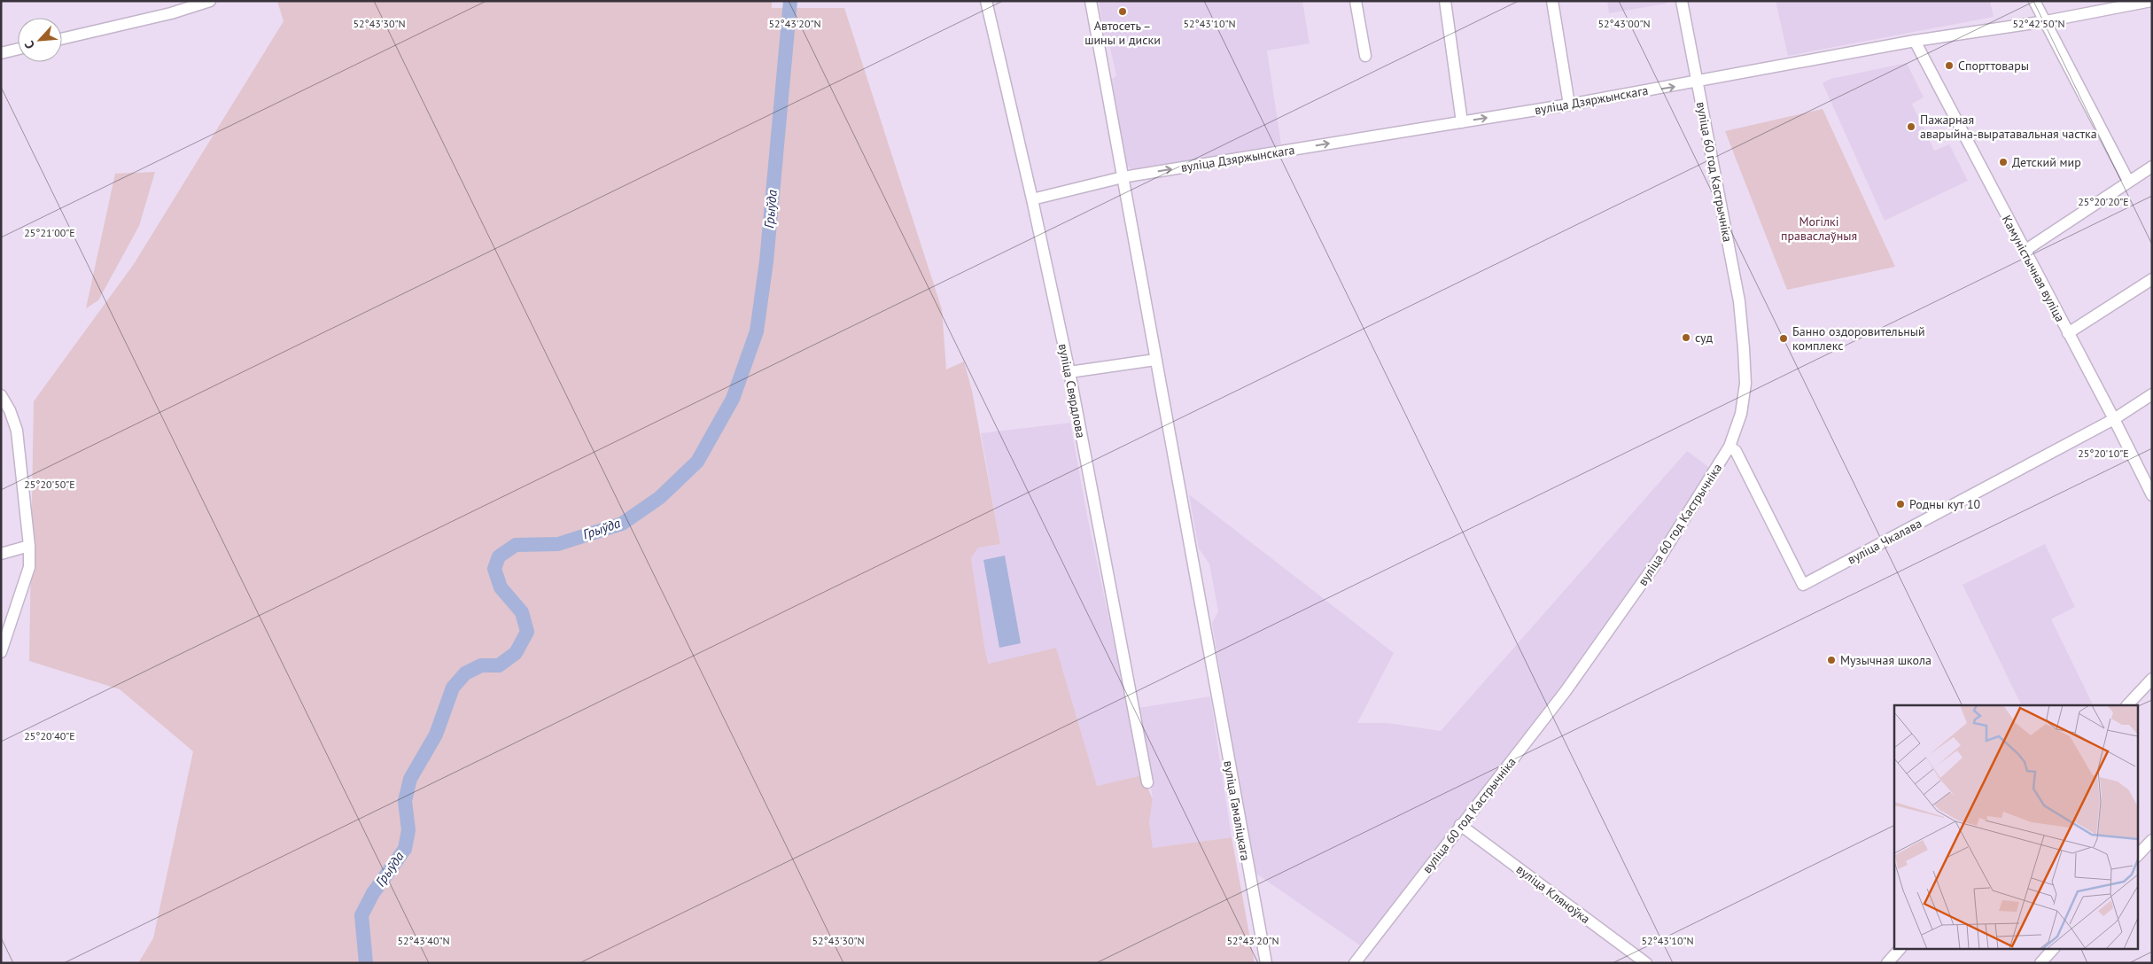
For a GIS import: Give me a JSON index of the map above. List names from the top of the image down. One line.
{"streets":{"street":["вуліца Дзяржынскага","вуліца 60 год Кастрычніка","Камуністычная вуліца","вуліца Свярдлова","вуліца Чкалава","вуліца Гамаліцкага","вуліца Кляноўка"]},"crossings":[["вуліца Дзяржынскага","вуліца 60 год Кастрычніка"],["вуліца Дзяржынскага","Камуністычная вуліца"],["вуліца Дзяржынскага","вуліца Свярдлова"],["вуліца 60 год Кастрычніка","вуліца Чкалава"],["вуліца 60 год Кастрычніка","вуліца Кляноўка"],["Камуністычная вуліца","вуліца Чкалава"]],"one_way":["вуліца Дзяржынскага"],"water":["Грыўда"],"parks":["Могілкі праваслаўныя"],"places":["Автосеть – шины и диски","Спорттовары","Пажарная аварыйна-выратавальная частка","Детский мир","суд","Банно оздоровительный комплекс","Родны кут 10","Музычная школа"],"north":"bottom left","coordinates":["52°43'20\"N","52°43'00\"N","52°43'30\"N","52°43'10\"N","52°42'50\"N","25°20'20\"E","25°21'00\"E","25°20'10\"E","25°20'50\"E","25°20'40\"E","52°43'40\"N"]}
